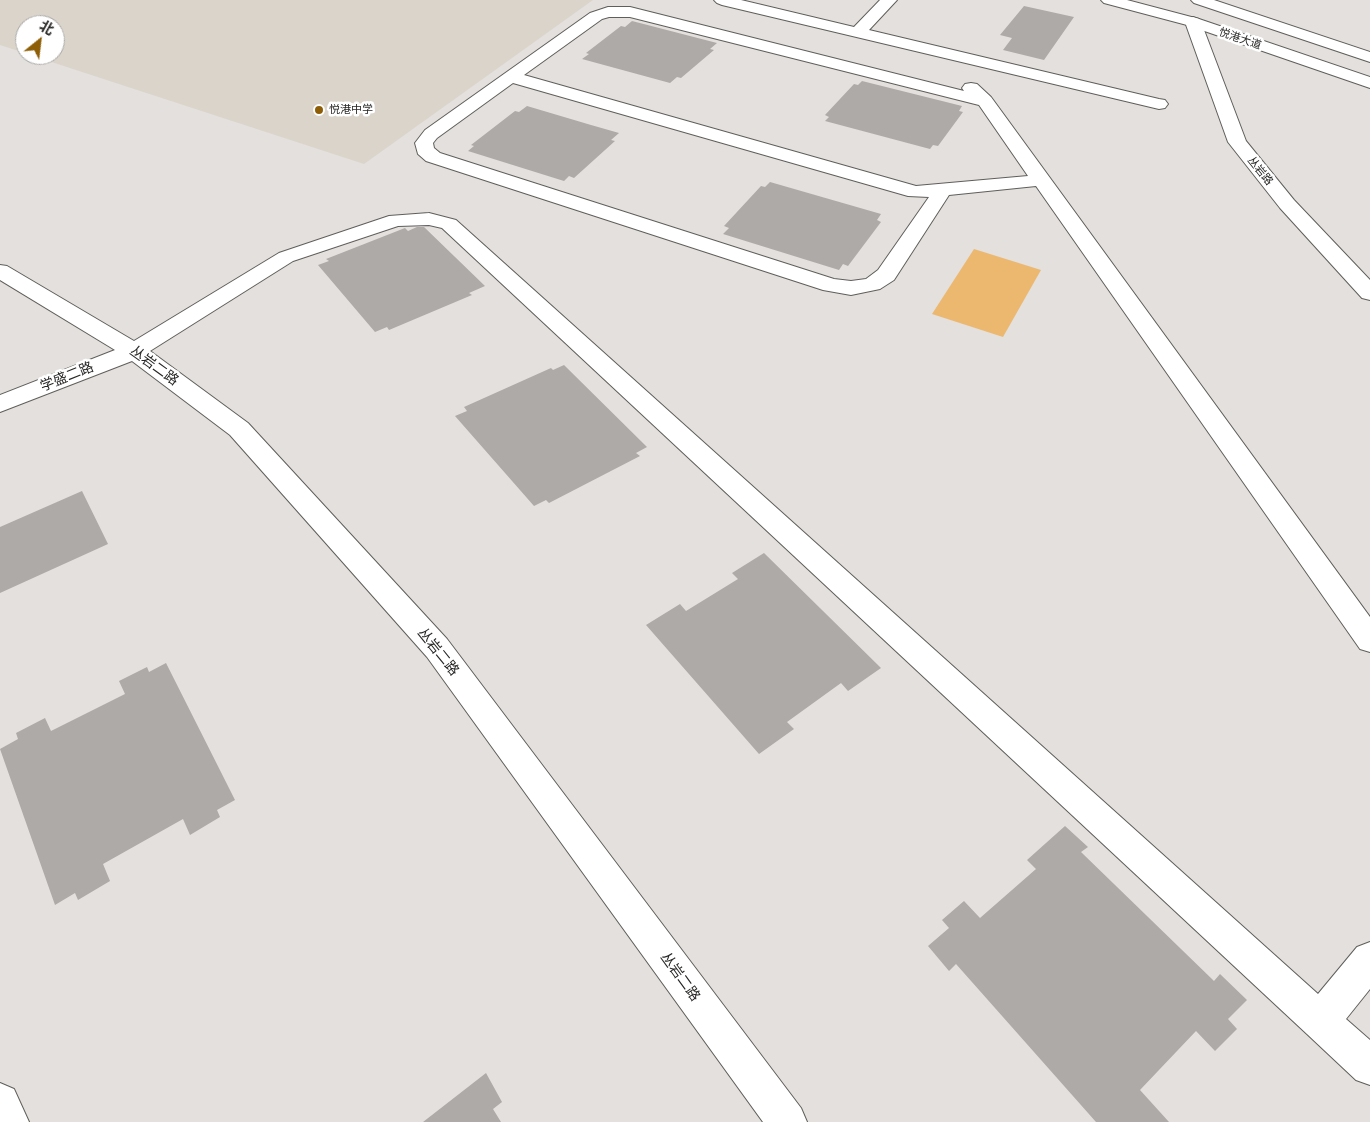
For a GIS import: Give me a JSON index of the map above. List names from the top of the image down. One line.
{"streets":{"street":["悦港大道","丛岩路","丛岩二路","学盛二路"]},"crossings":[["悦港大道","丛岩路"],["丛岩二路","学盛二路"]],"places":["悦港中学"],"north":"top right"}
